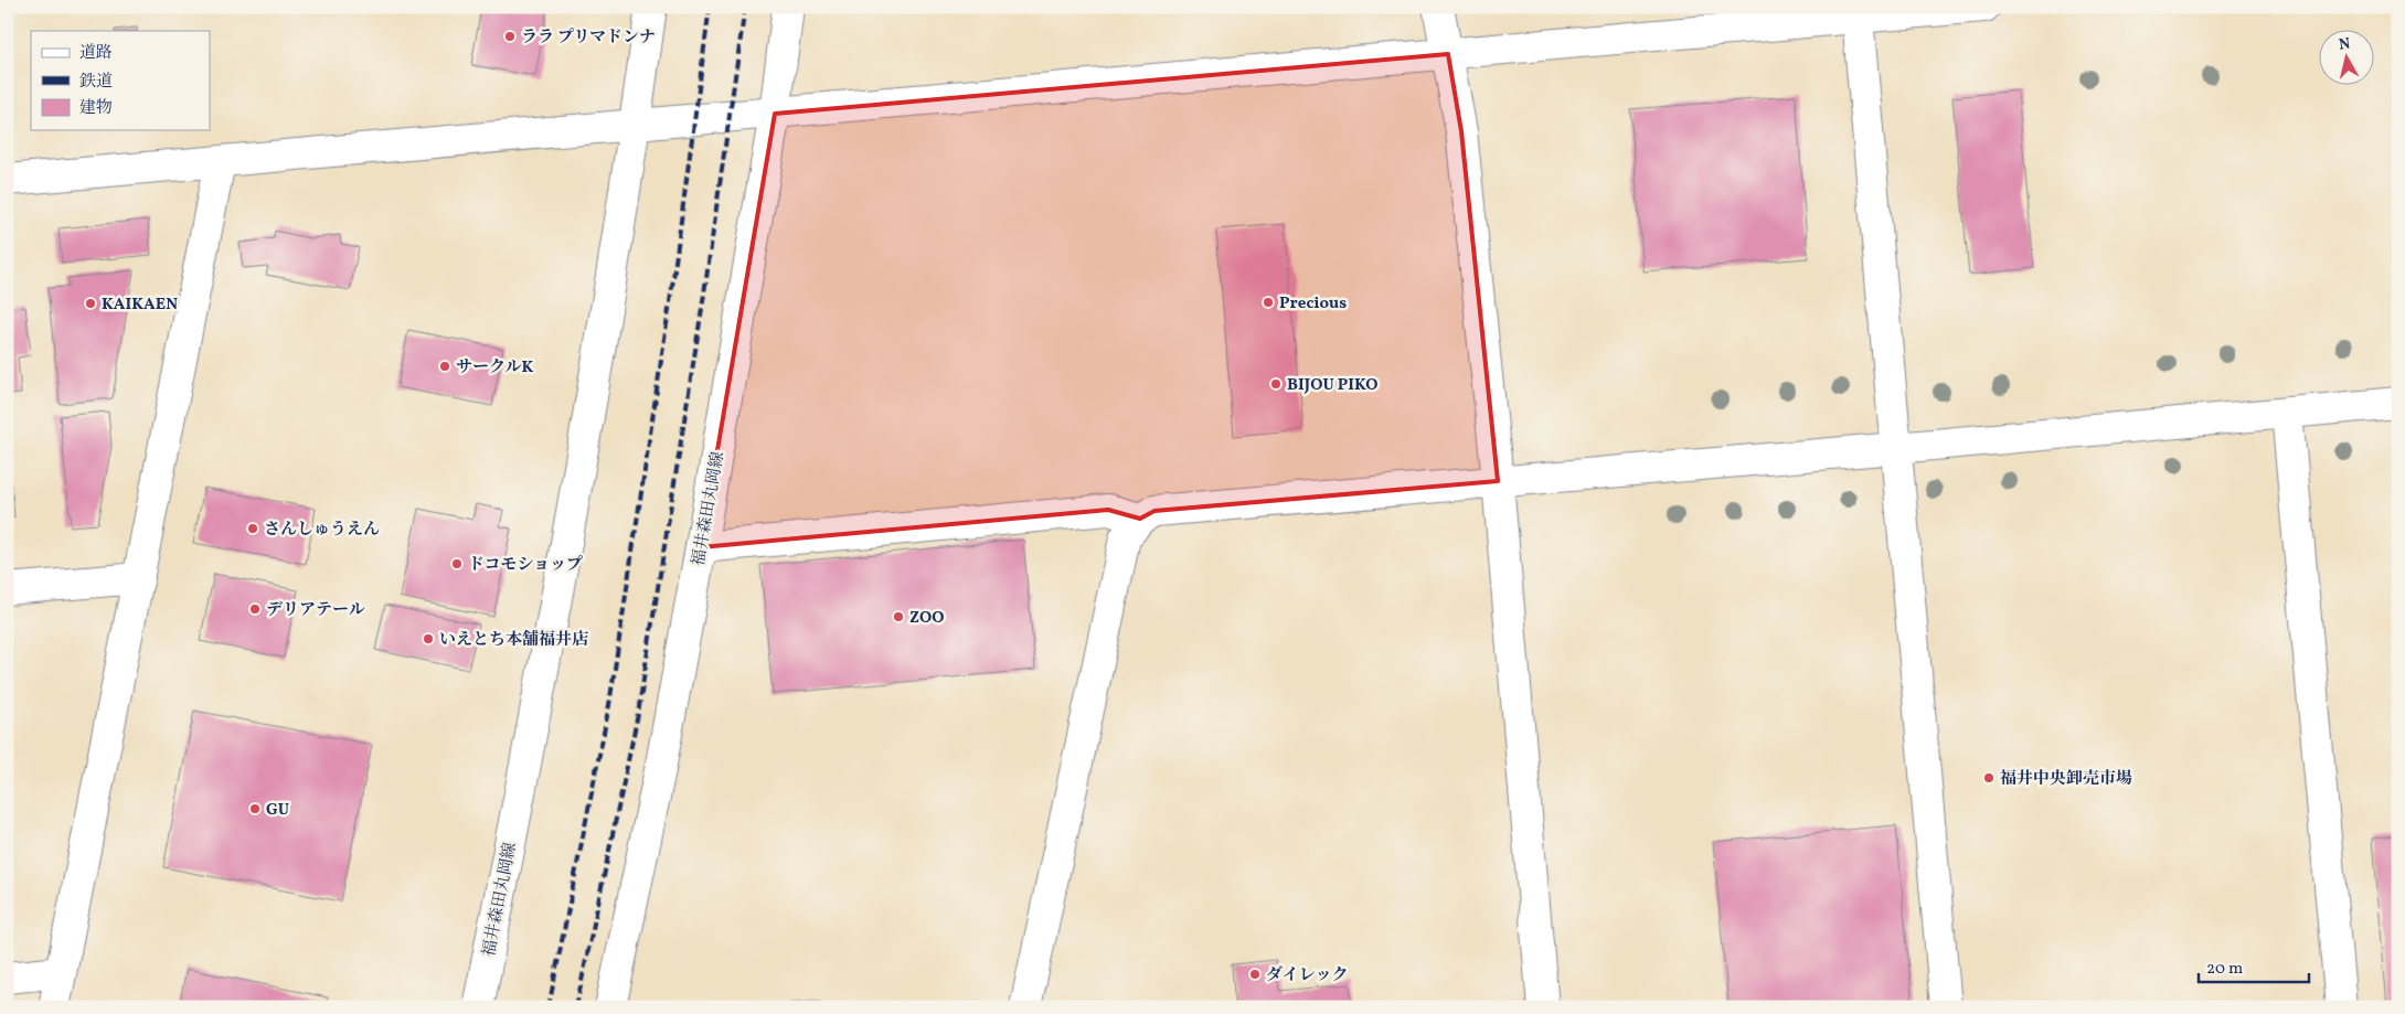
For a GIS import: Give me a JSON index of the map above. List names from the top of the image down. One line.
{"streets":{"street":["福井森田丸岡線"]},"places":["ララ プリマドンナ","Precious","KAIKAEN","サークルK","BIJOU PIKO","さんしゅうえん","ドコモショップ","デリアテール","ZOO","いえとち本舗福井店","福井中央卸売市場","GU","ダイレック"],"legend":["道路","鉄道","建物"],"scale_bar":"20 m","north":"top"}
